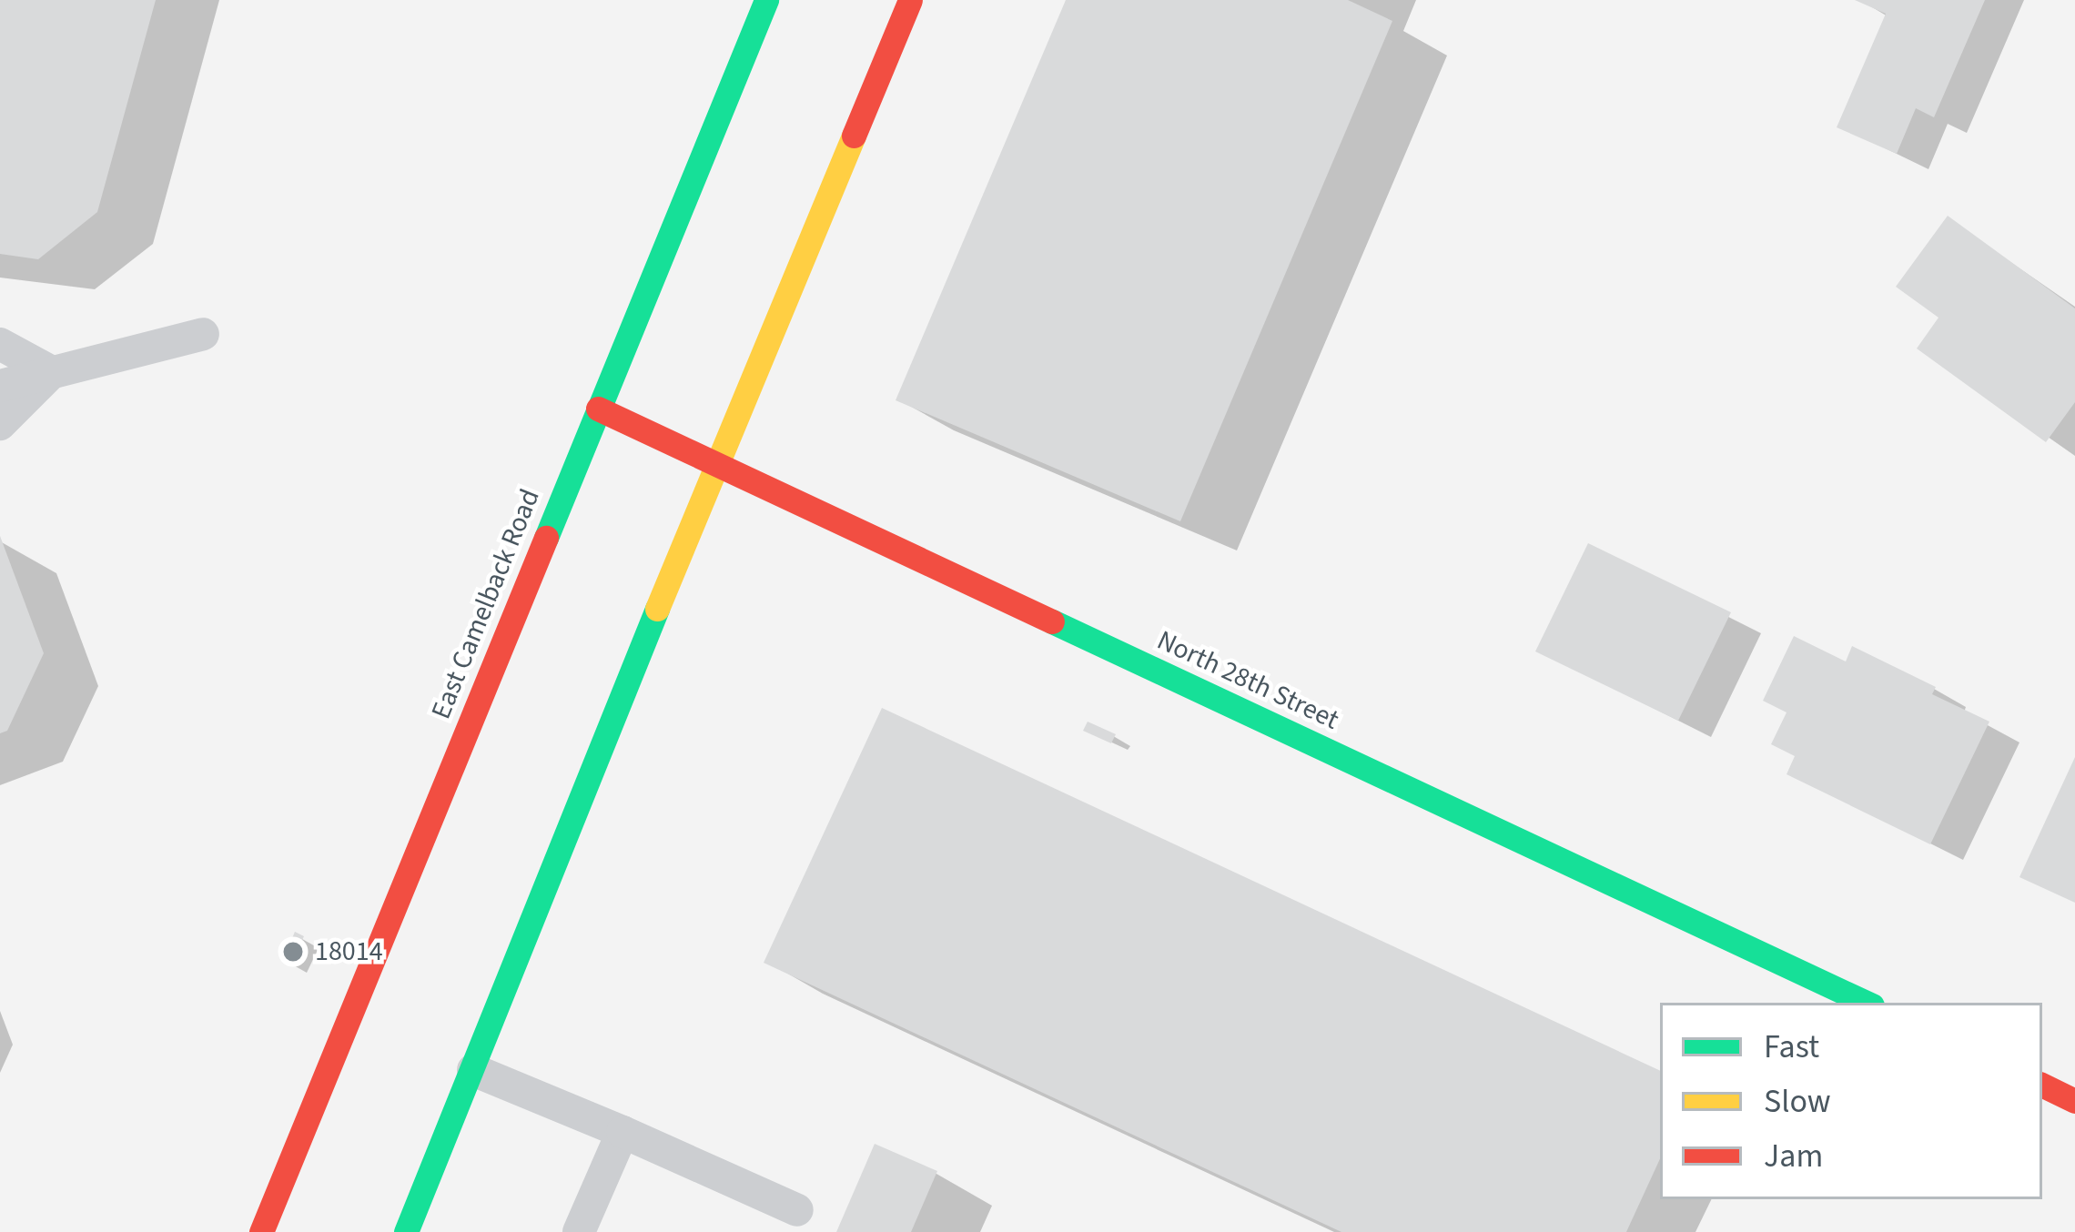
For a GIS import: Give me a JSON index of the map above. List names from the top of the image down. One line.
{"streets":{"main road":["East Camelback Road","North 28th Street"]},"crossings":[["East Camelback Road","North 28th Street"]],"places":["18014"],"legend":["Fast","Slow","Jam"]}
